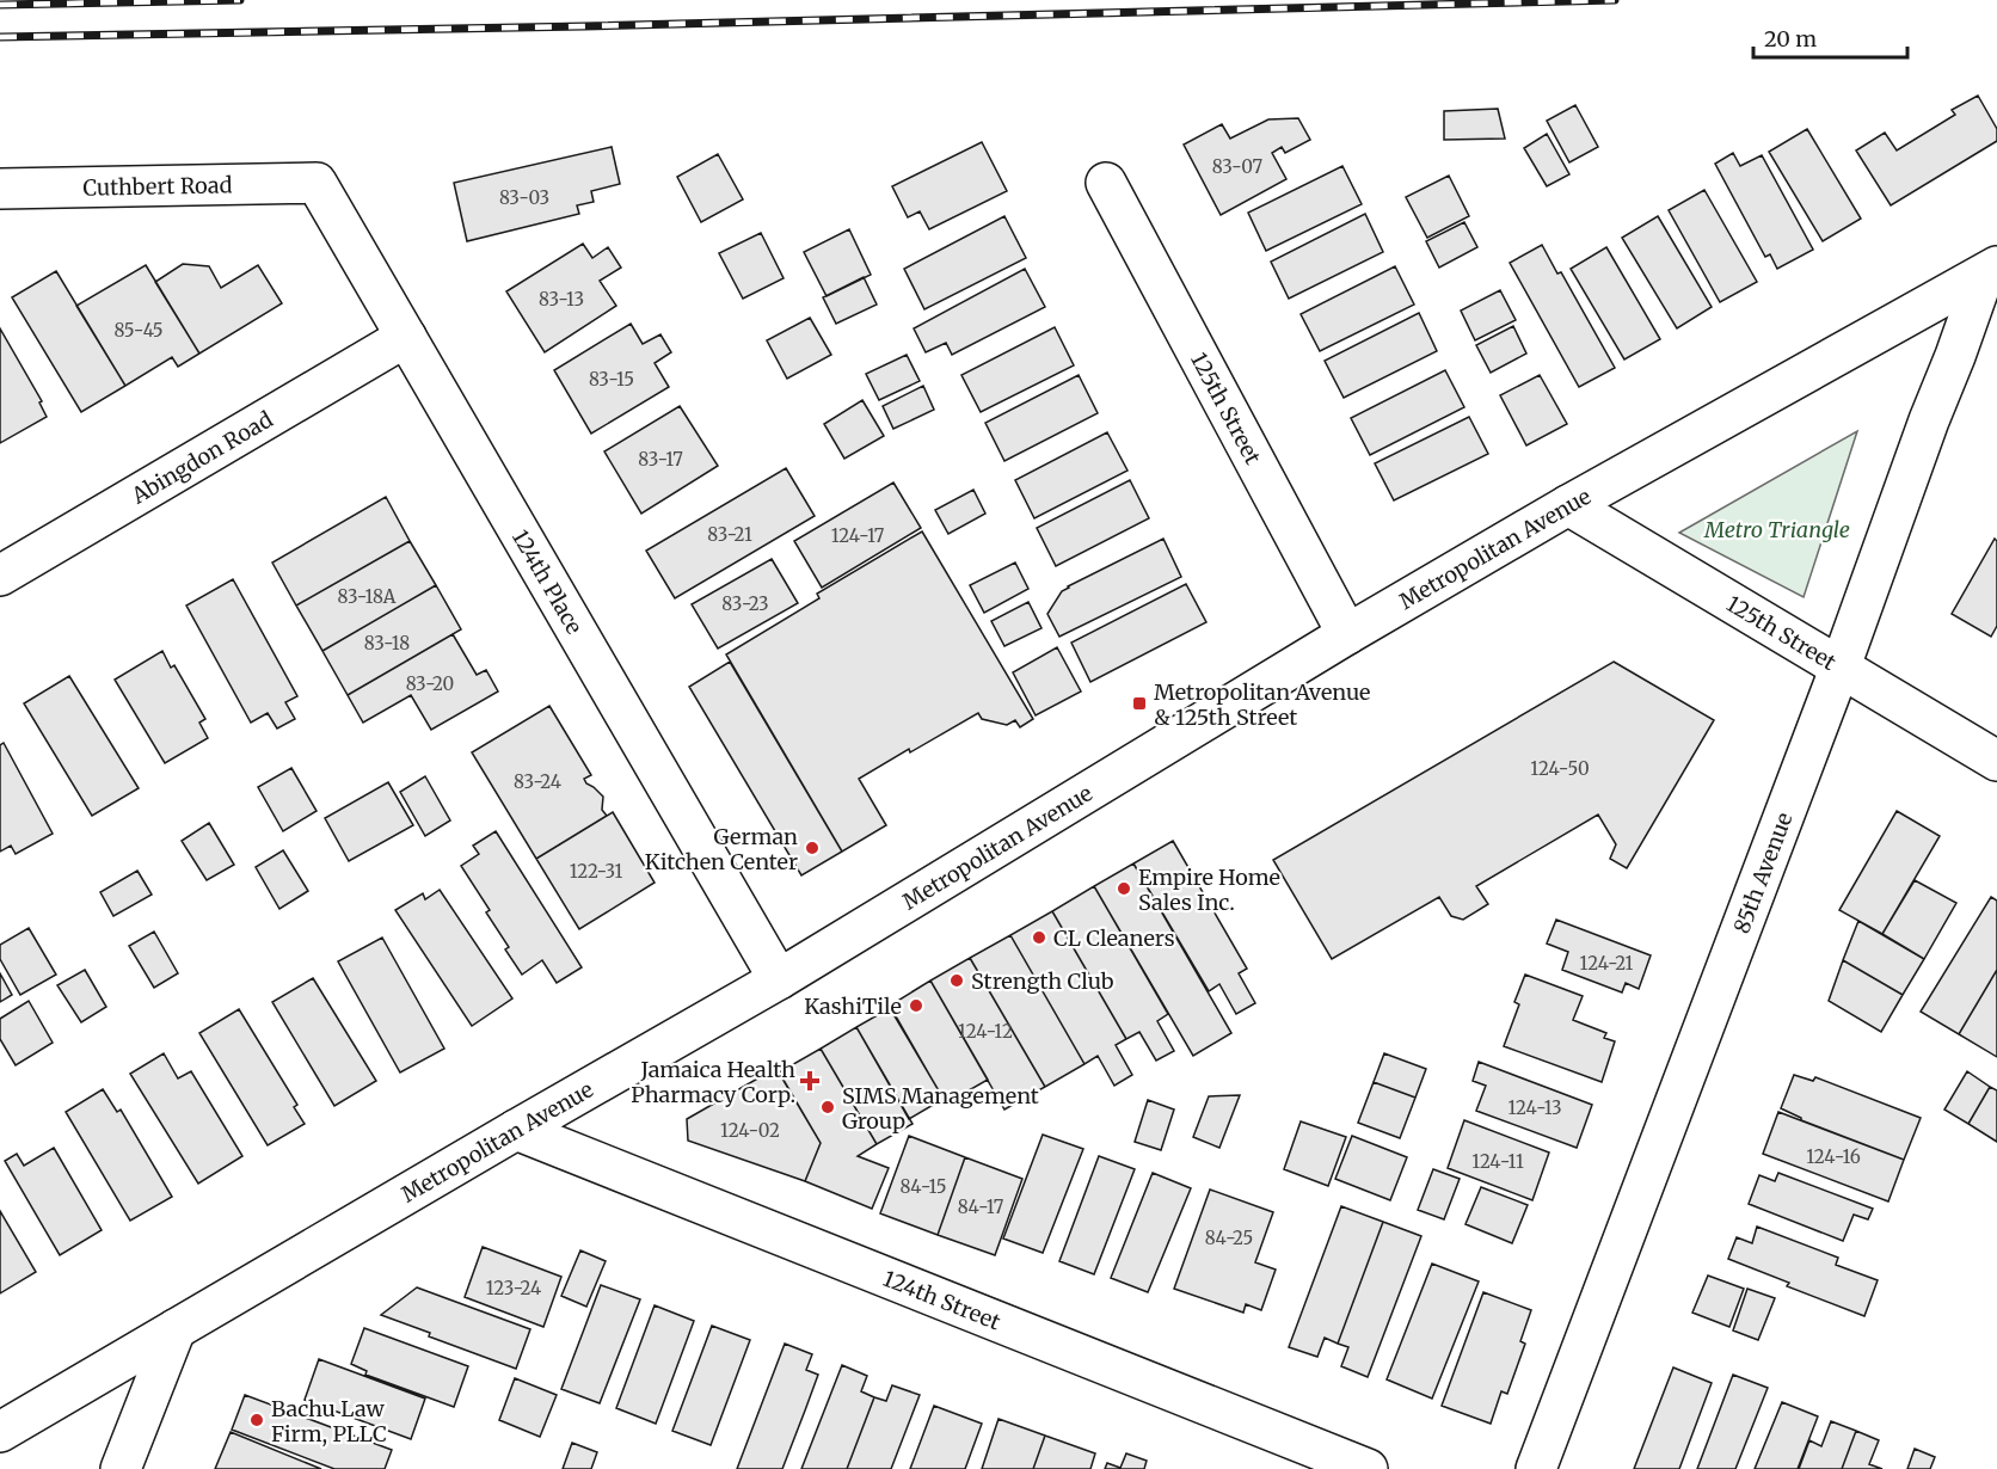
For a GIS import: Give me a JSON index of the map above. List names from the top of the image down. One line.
{"streets":{"street":["Cuthbert Road","125th Street","Abingdon Road","Metropolitan Avenue","124th Place","85th Avenue","124th Street"]},"crossings":[["Cuthbert Road","124th Place"],["125th Street","Metropolitan Avenue"],["125th Street","85th Avenue"],["Abingdon Road","124th Place"],["Metropolitan Avenue","124th Place"],["Metropolitan Avenue","85th Avenue"],["Metropolitan Avenue","124th Street"]],"parks":["Metro Triangle"],"places":{"transit":["Metropolitan Avenue & 125th Street"],"other":["German Kitchen Center","Empire Home Sales Inc.","CL Cleaners","Strength Club","KashiTile","SIMS Management Group","Bachu Law Firm, PLLC"],"health":["Jamaica Health Pharmacy Corp."]},"house_numbers":["83-07","83-03","83-13","85-45","83-15","83-17","83-21","124-17","83-18A","83-23","83-18","83-20","124-50","83-24","122-31","124-21","124-12","124-13","124-02","124-16","124-11","84-15","84-17","84-25","123-24"],"scale_bar":"20 m"}
